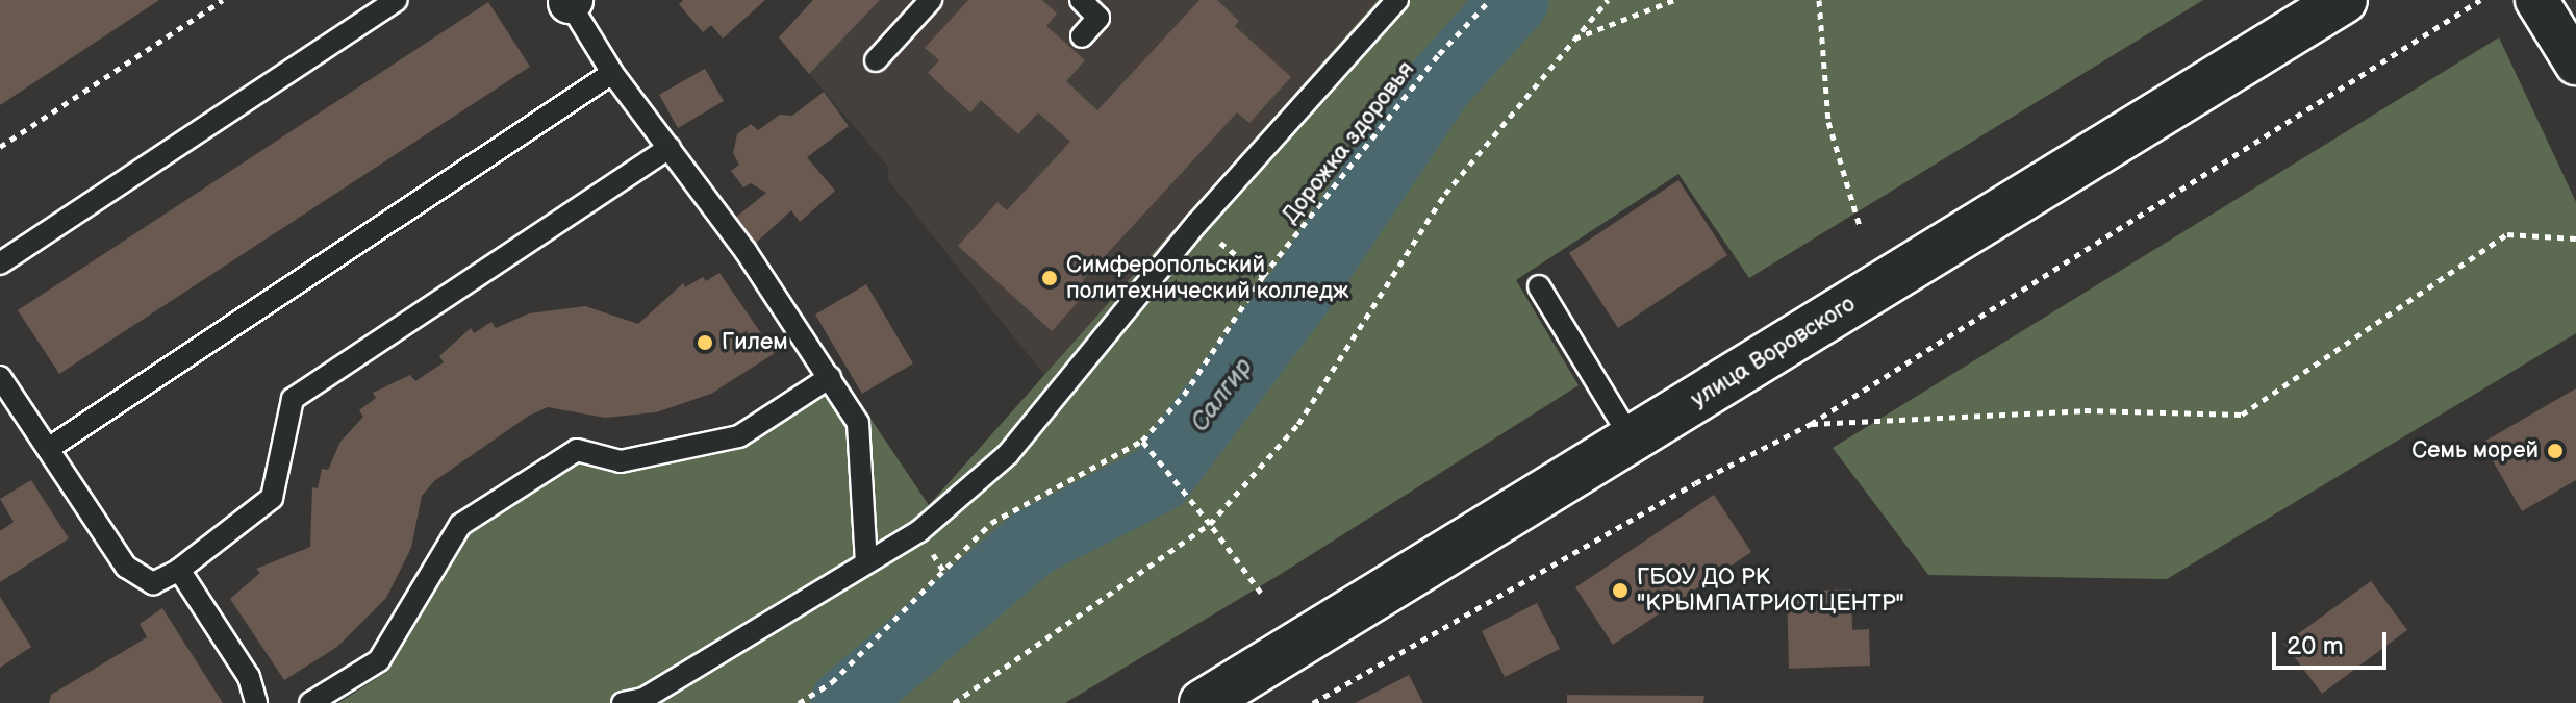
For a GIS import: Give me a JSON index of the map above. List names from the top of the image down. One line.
{"streets":{"main road":["улица Воровского"],"path":["Дорожка здоровья"]},"water":["Салгир"],"places":["Симферопольский политехнический колледж","Гилем","Семь морей","ГБОУ ДО РК \"КРЫМПАТРИОТЦЕНТР\""],"scale_bar":"20 m"}
